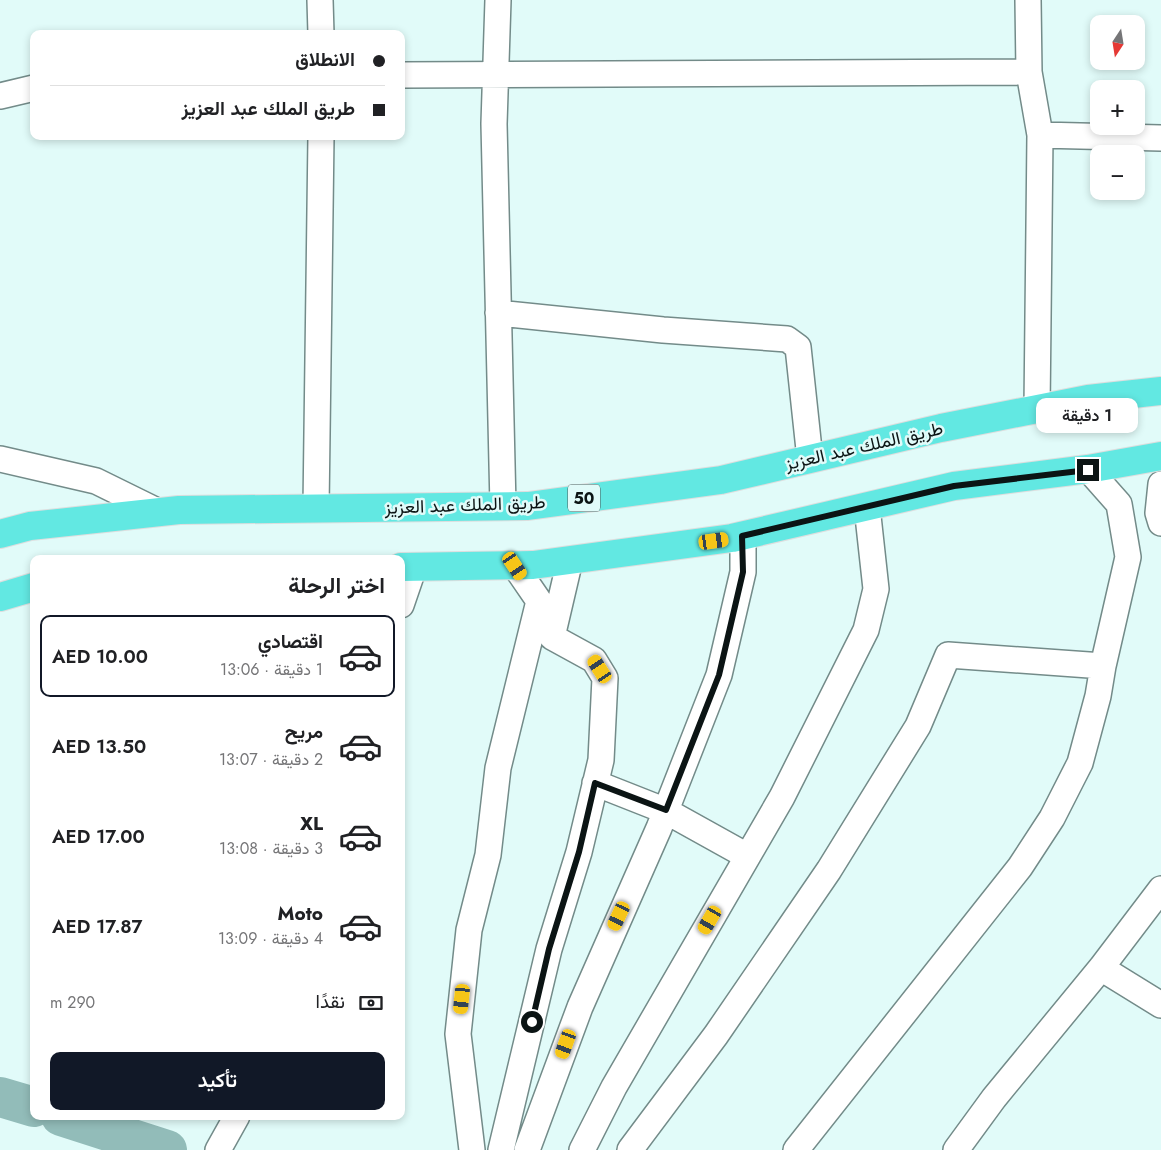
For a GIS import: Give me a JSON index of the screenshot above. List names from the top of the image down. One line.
{"streets":{"highway":["طريق الملك عبد العزيز","50"]},"north":"bottom","page":{"map_buttons":["+","−"],"banner":["الانطلاق","طريق الملك عبد العزيز"],"bubble":"1 دقيقة","heading":"اختر الرحلة","list":[{"name":"اقتصادي","note":"1 دقيقة · 13:06","value":"AED 10.00"},{"name":"مريح","note":"2 دقيقة · 13:07","value":"AED 13.50"},{"name":"XL","note":"3 دقيقة · 13:08","value":"AED 17.00"},{"name":"Moto","note":"4 دقيقة · 13:09","value":"AED 17.87"}],"pay":["نقدًا","290 m"],"buttons":"تأكيد"}}
